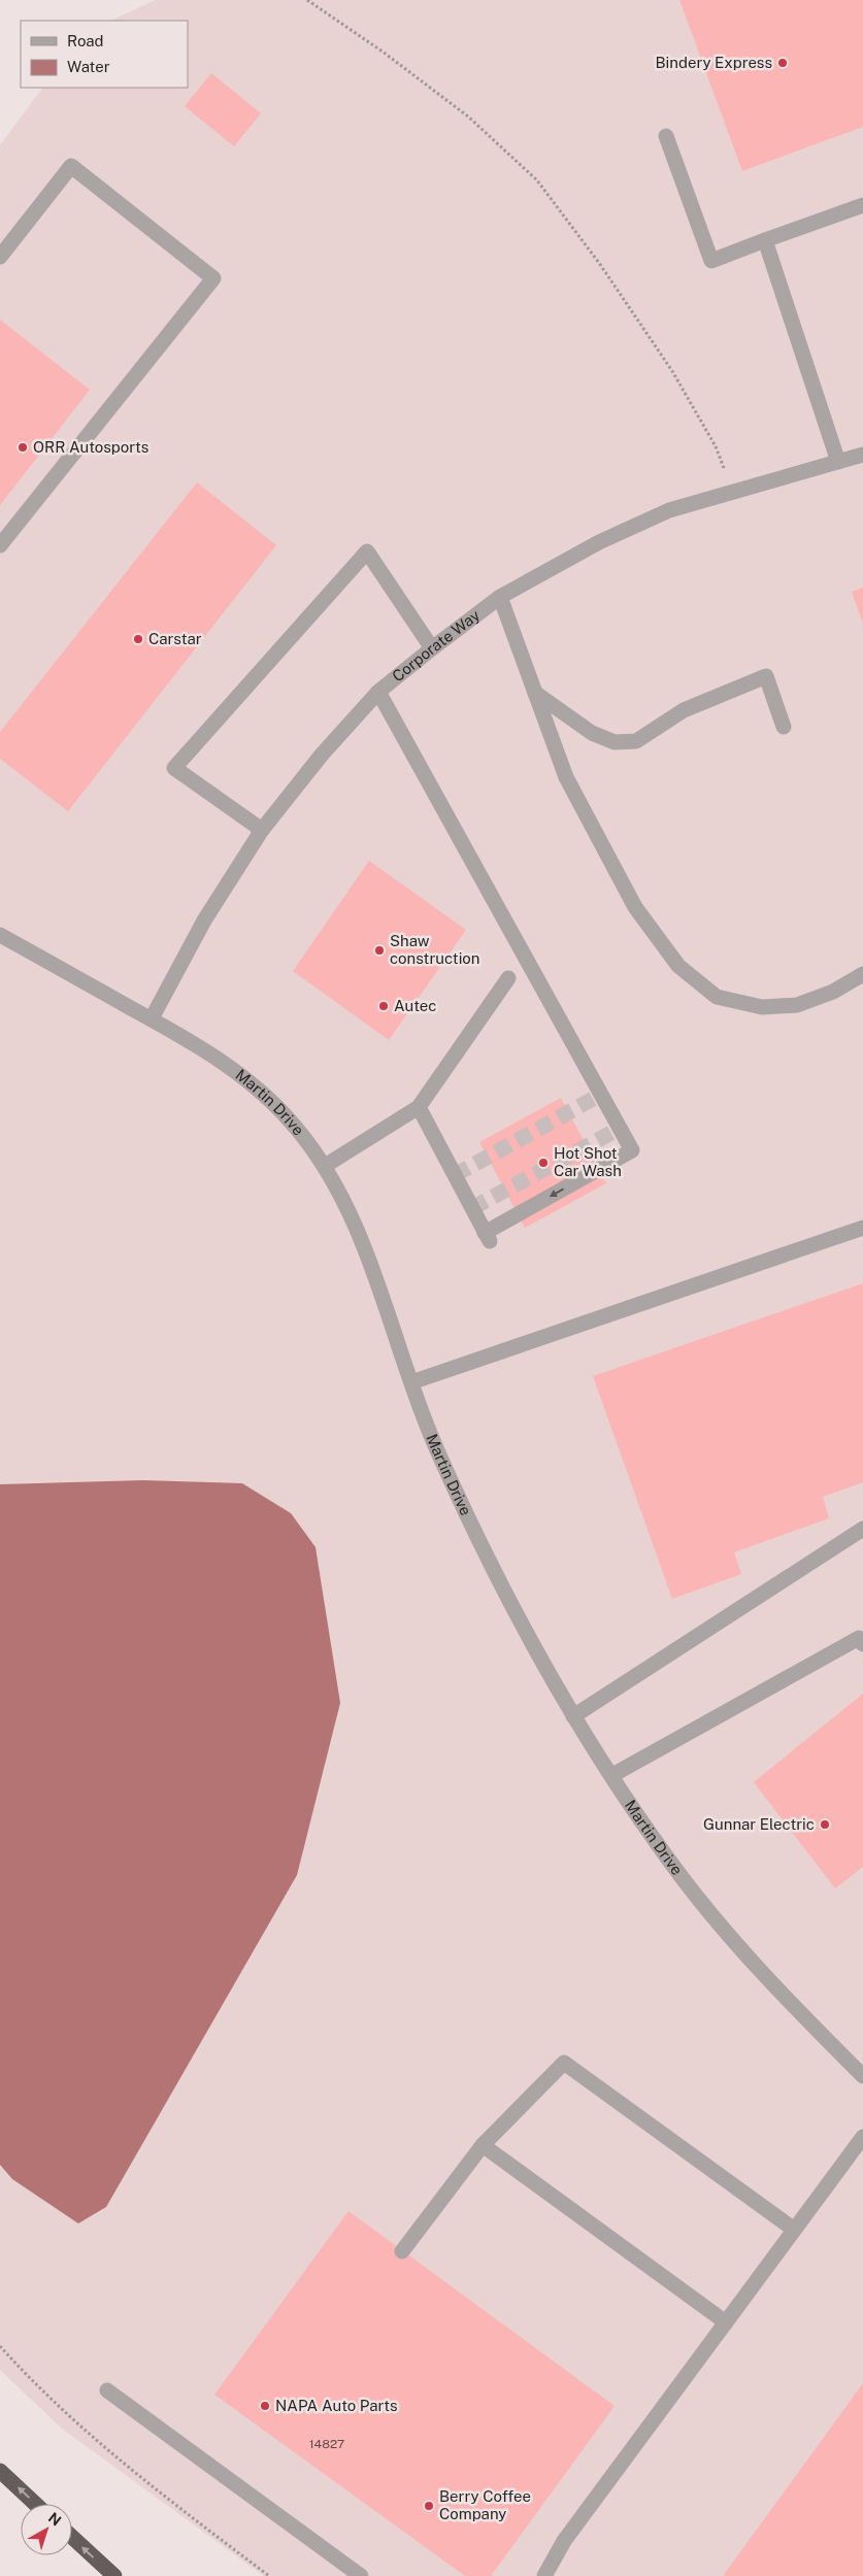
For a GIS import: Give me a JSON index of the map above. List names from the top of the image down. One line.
{"streets":{"street":["Corporate Way","Martin Drive"]},"crossings":[["Corporate Way","Martin Drive"]],"places":["Bindery Express","ORR Autosports","Carstar","Shaw construction","Autec","Hot Shot Car Wash","Gunnar Electric","NAPA Auto Parts","Berry Coffee Company"],"house_numbers":["14827"],"legend":["Road","Water"],"north":"top right"}
